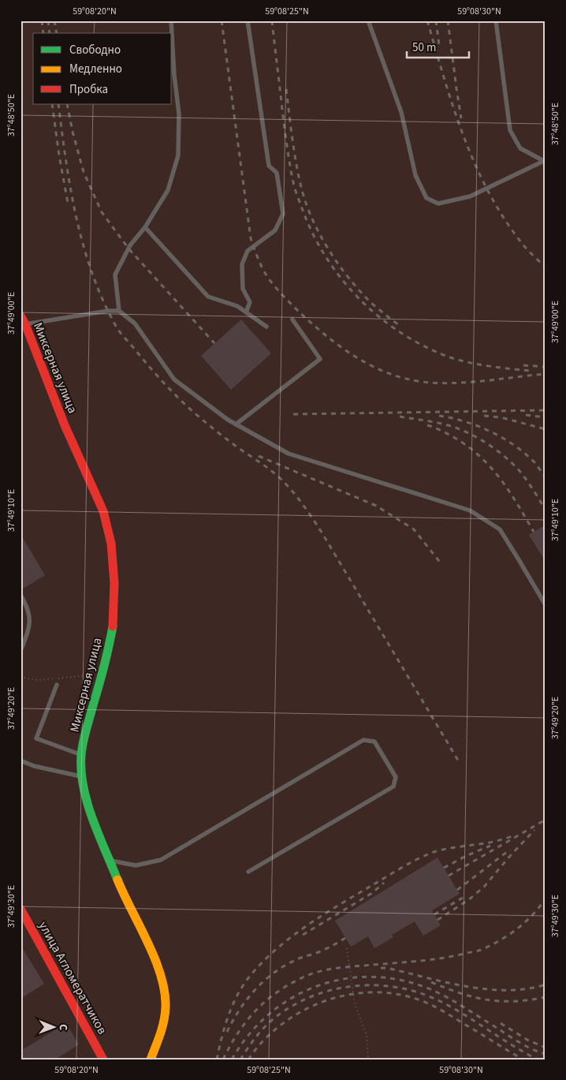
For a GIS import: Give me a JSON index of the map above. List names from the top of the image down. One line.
{"streets":{"street":["Миксерная улица","улица Агломератчиков"]},"legend":["Свободно","Медленно","Пробка"],"scale_bar":"50 m","north":"right","coordinates":["59°08'20\"N","59°08'25\"N","59°08'30\"N","37°48'50\"E","37°49'00\"E","37°49'10\"E","37°49'20\"E","37°49'30\"E"]}
